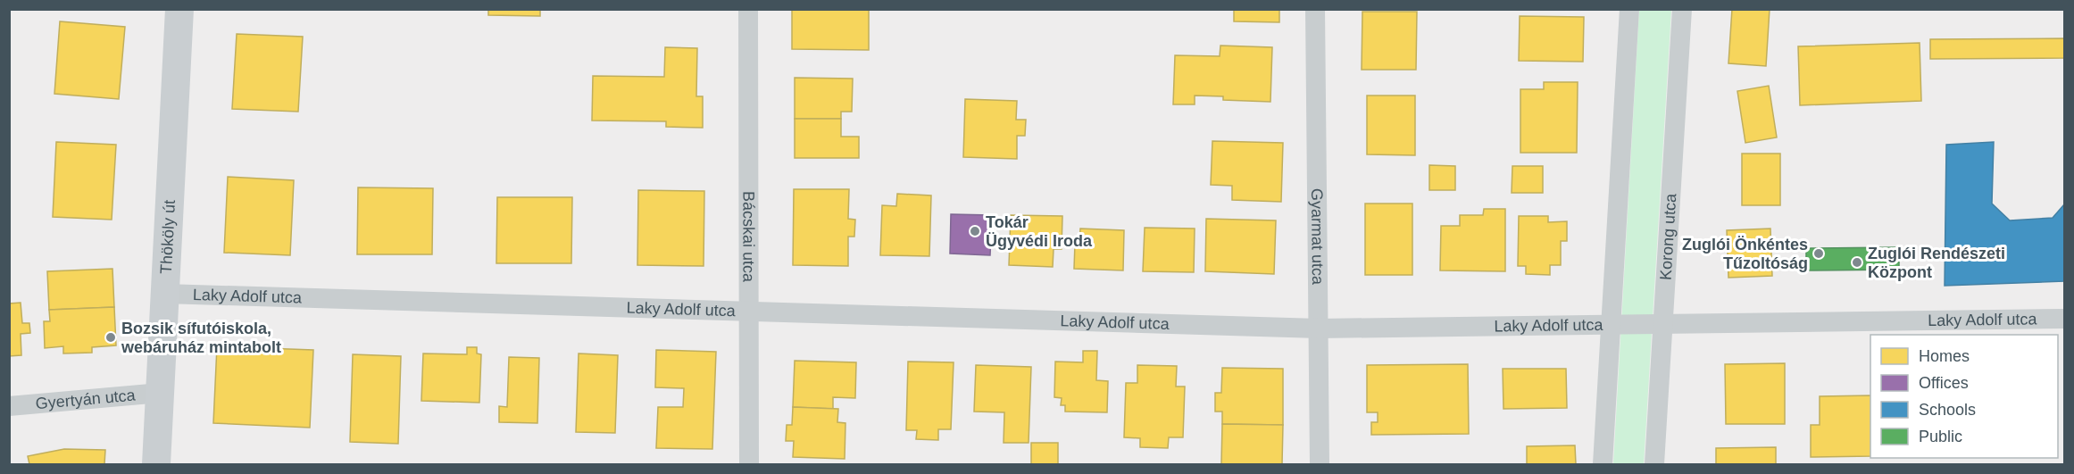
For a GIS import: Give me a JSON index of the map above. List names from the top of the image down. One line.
{"streets":{"main road":["Thököly út"],"street":["Gyarmat utca","Bácskai utca","Korong utca","Laky Adolf utca","Gyertyán utca"]},"crossings":[["Thököly út","Laky Adolf utca"],["Thököly út","Gyertyán utca"],["Gyarmat utca","Laky Adolf utca"],["Bácskai utca","Laky Adolf utca"],["Korong utca","Laky Adolf utca"]],"places":["Tokár Ügyvédi Iroda","Zuglói Önkéntes Tűzoltóság","Zuglói Rendészeti Központ","Bozsik sífutóiskola, webáruház mintabolt"],"legend":["Homes","Offices","Schools","Public"]}
